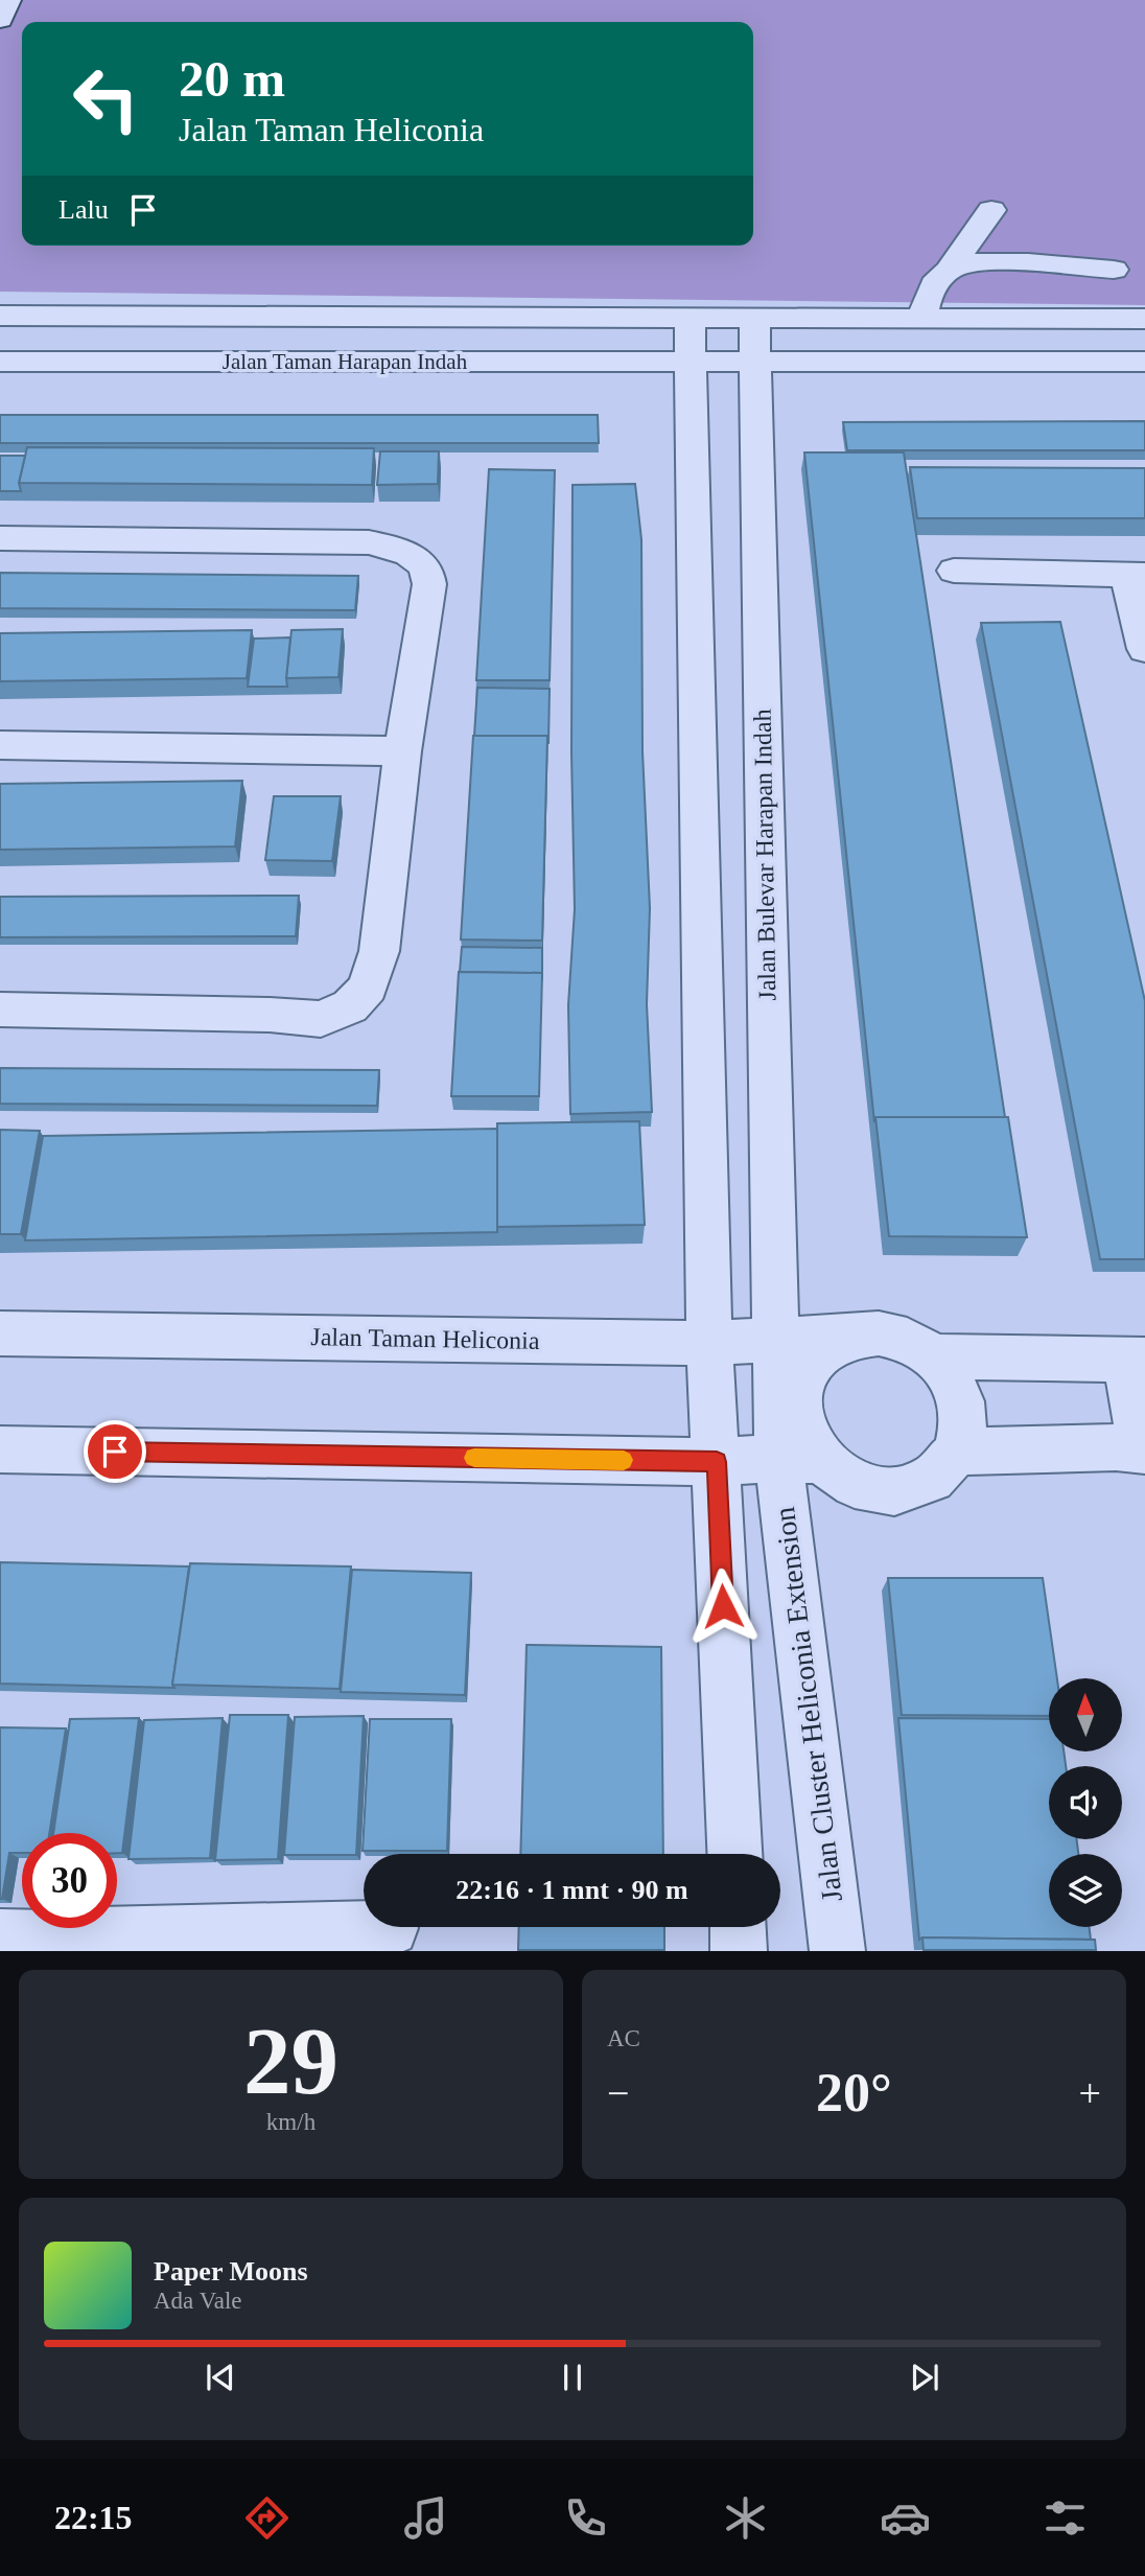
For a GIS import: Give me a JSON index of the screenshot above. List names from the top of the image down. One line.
{"streets":{"street":["Jalan Taman Harapan Indah","Jalan Bulevar Harapan Indah","Jalan Taman Heliconia","Jalan Cluster Heliconia Extension"]},"crossings":[["Jalan Taman Harapan Indah","Jalan Bulevar Harapan Indah"],["Jalan Bulevar Harapan Indah","Jalan Taman Heliconia"],["Jalan Bulevar Harapan Indah","Jalan Cluster Heliconia Extension"],["Jalan Taman Heliconia","Jalan Cluster Heliconia Extension"]],"north":"top","page":{"turn":["20 m","Jalan Taman Heliconia"],"then":"Lalu","limit":"30","trip":"22:16 · 1 mnt · 90 m","tile":[["29","km/h"],"AC"],"heat":["−","20°","+"],"song":["Paper Moons","Ada Vale"],"tabs":"22:15"}}
